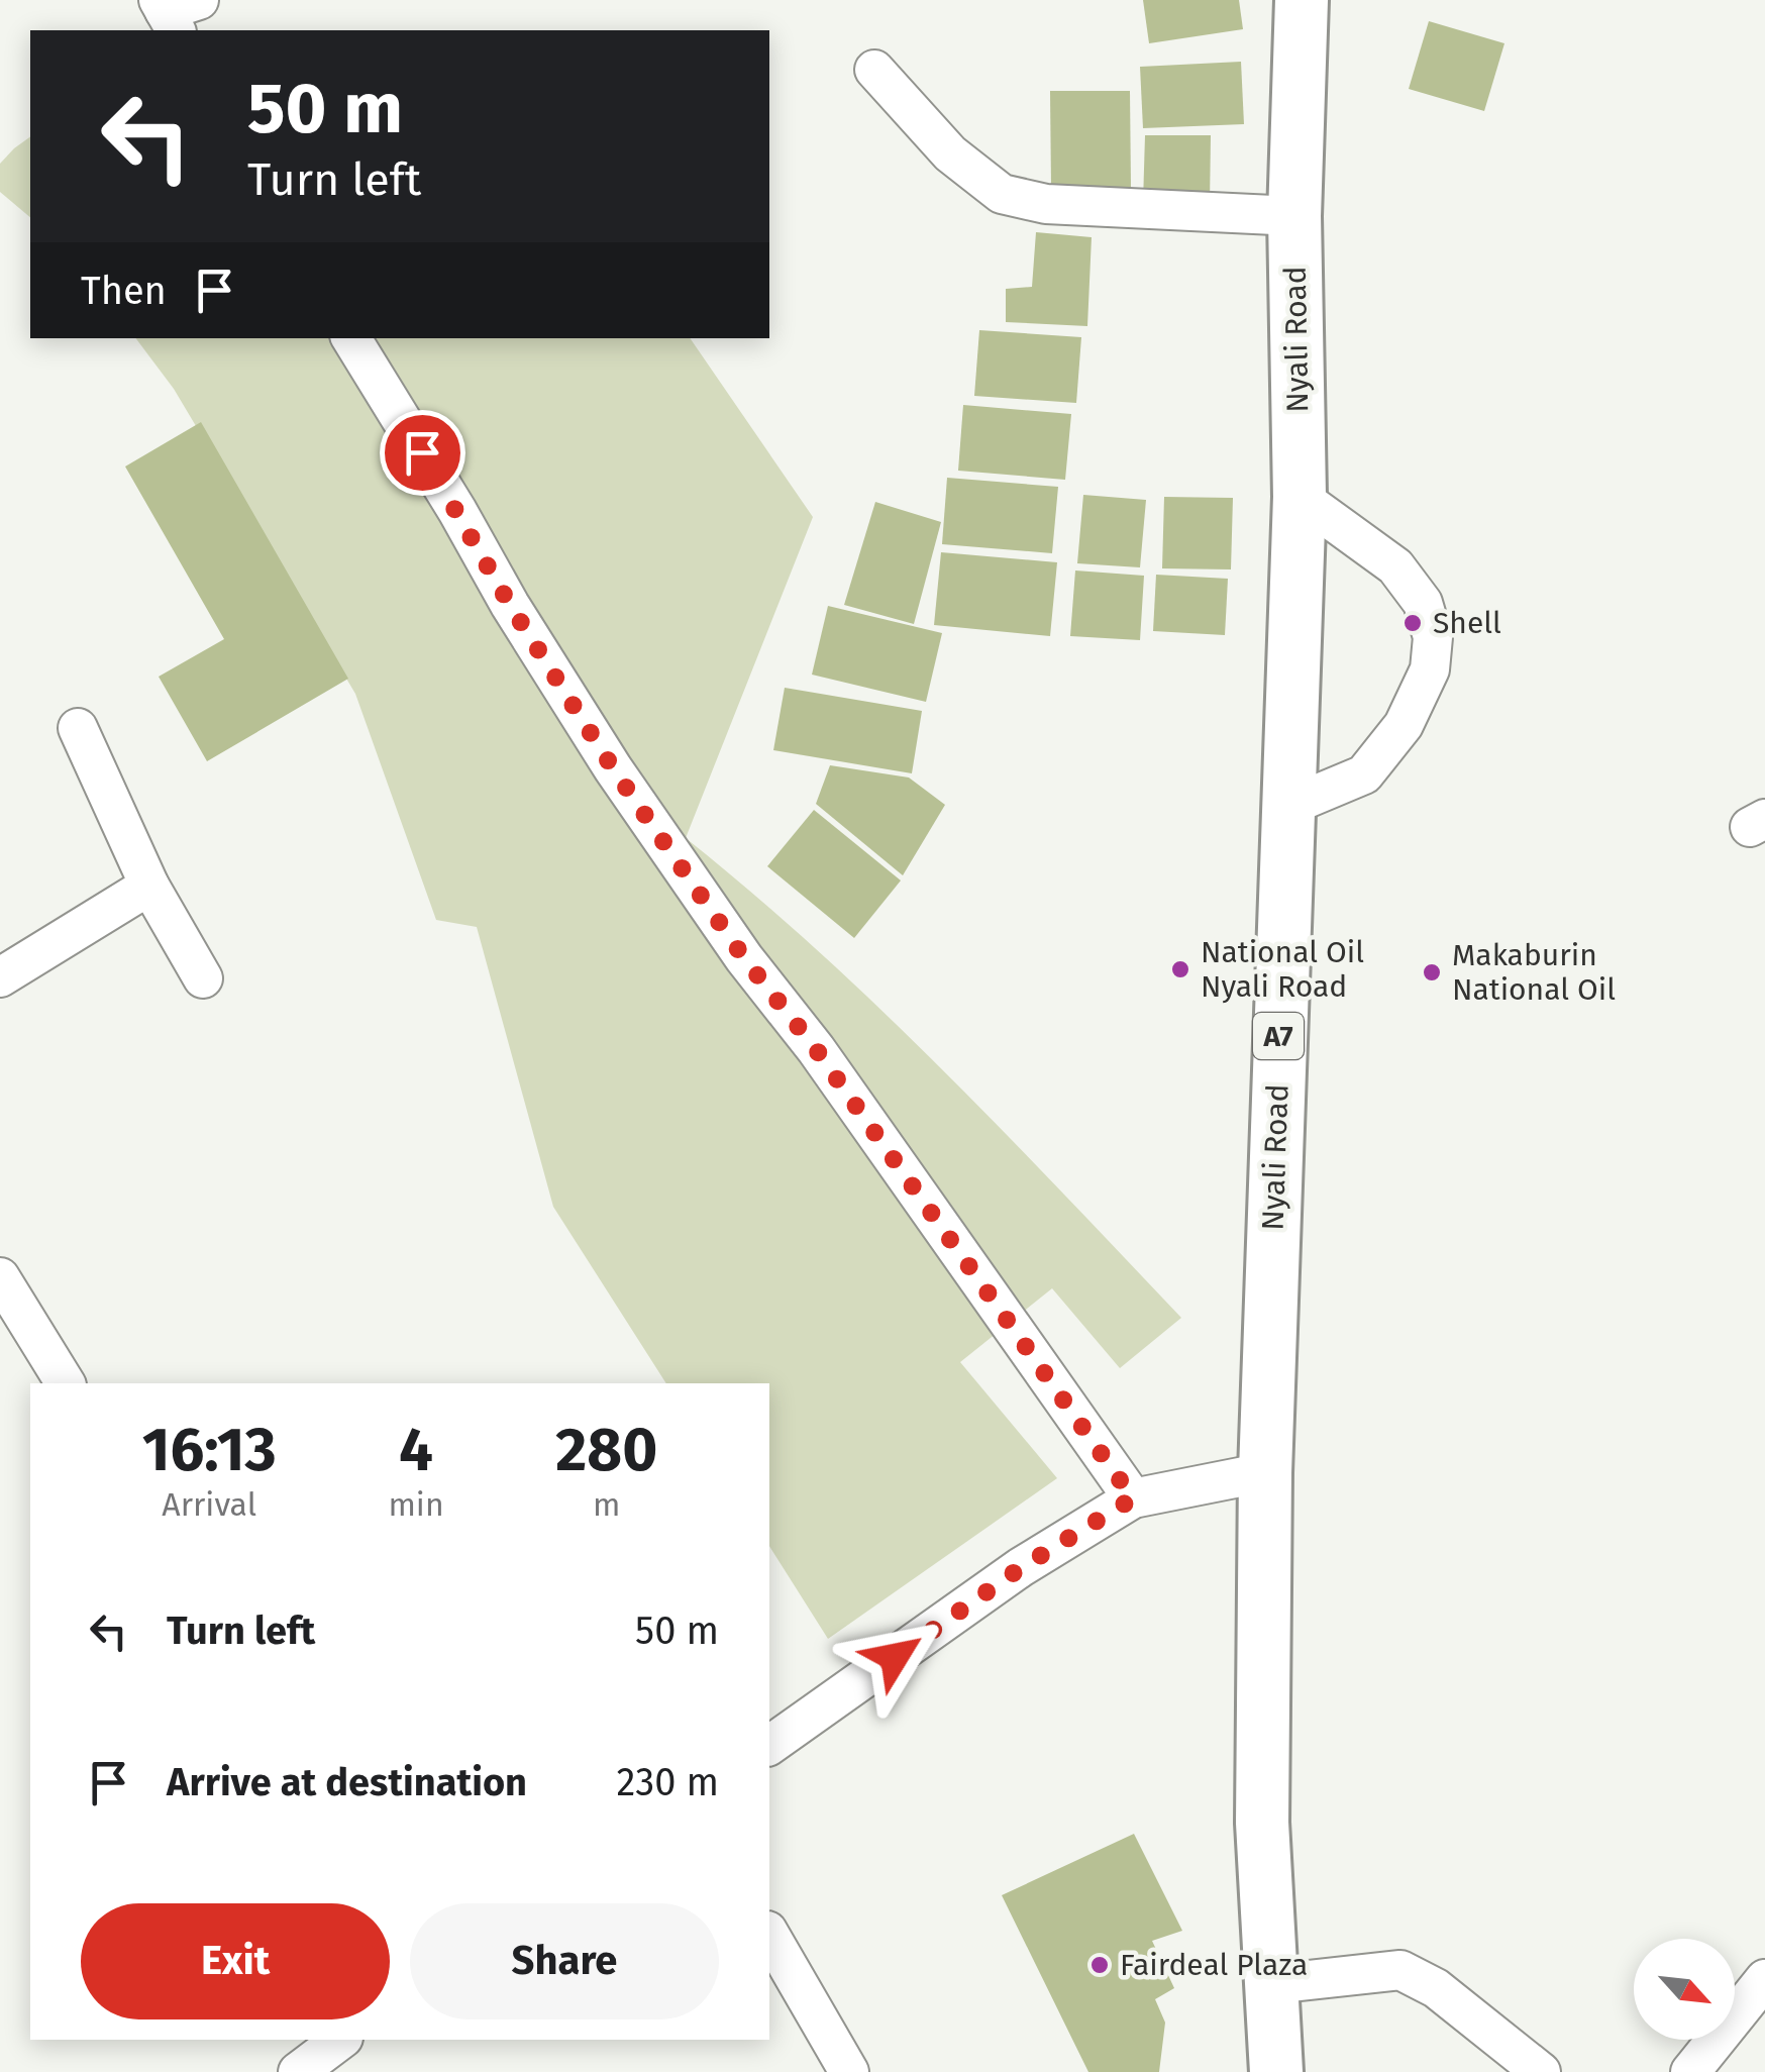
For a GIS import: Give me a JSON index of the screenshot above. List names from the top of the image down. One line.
{"streets":{"highway":["Nyali Road","A7"]},"places":["Shell","National Oil Nyali Road","Makaburin National Oil","Fairdeal Plaza"],"north":"bottom right","page":{"turn":["50 m","Turn left"],"then":"Then","eta":["16:13","Arrival","4","min","280","m"],"list":[{"name":"Turn left","value":"50 m"},{"name":"Arrive at destination","value":"230 m"}],"buttons":["Exit","Share"]}}
